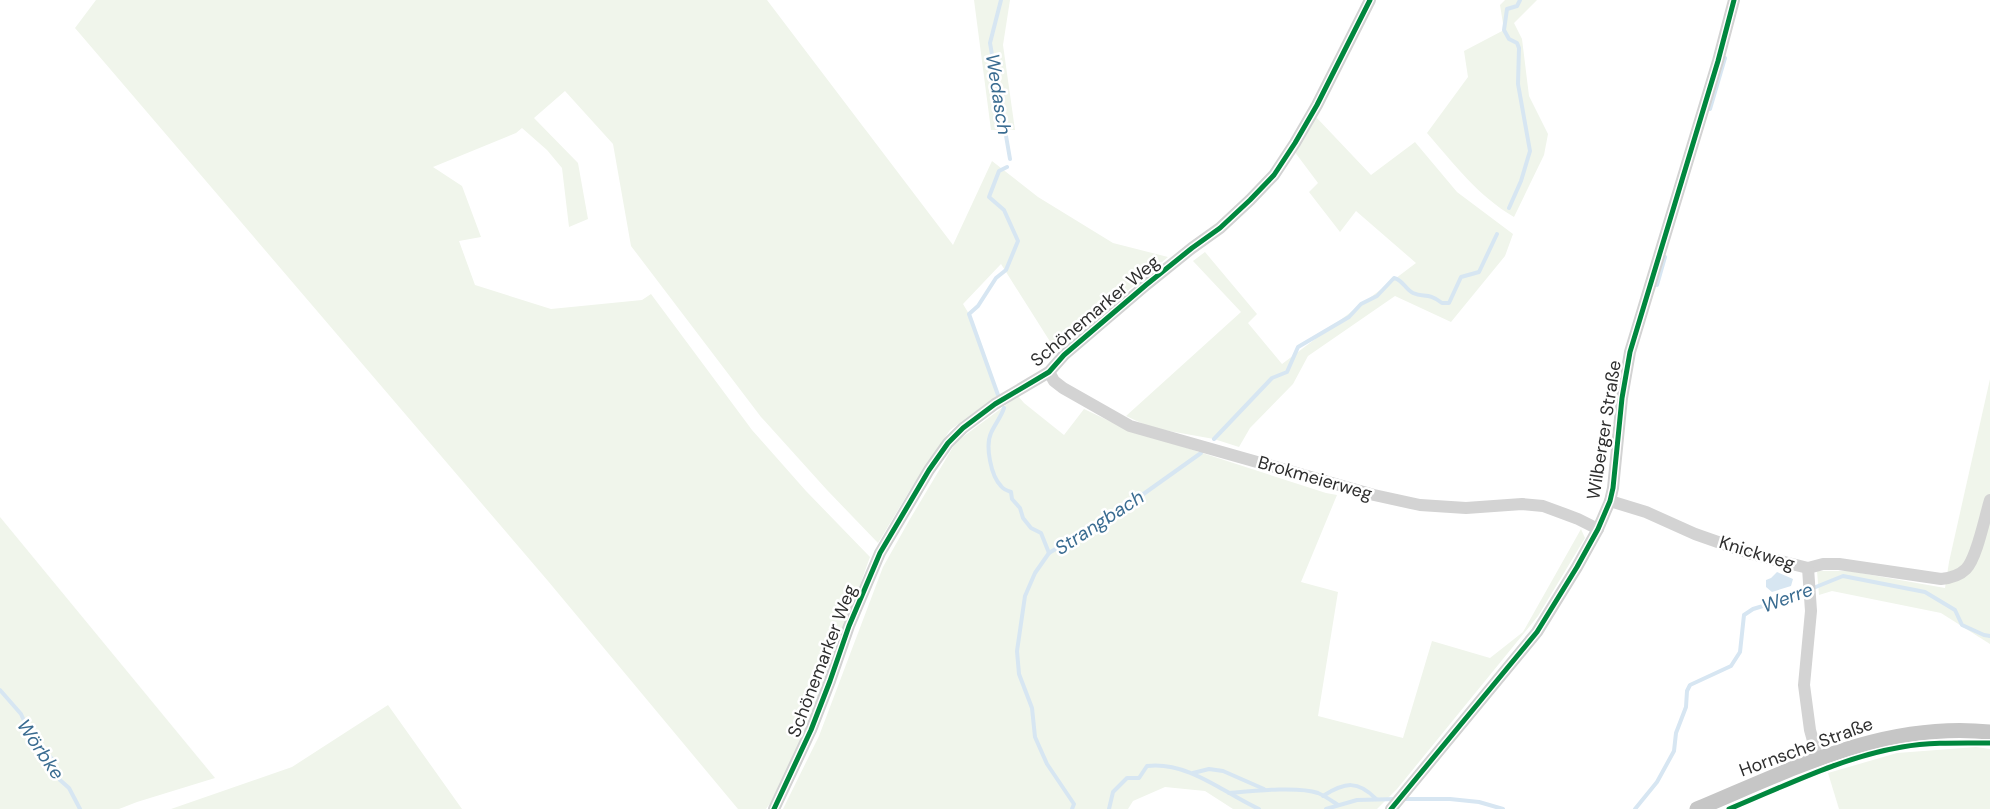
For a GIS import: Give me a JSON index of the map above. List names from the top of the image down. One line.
{"streets":{"main road":["Hornsche Straße"],"street":["Schönemarker Weg","Wilberger Straße","Brokmeierweg","Knickweg"]},"crossings":[["Schönemarker Weg","Brokmeierweg"],["Wilberger Straße","Brokmeierweg"],["Wilberger Straße","Knickweg"],["Knickweg","Hornsche Straße"]],"water":["Wedasch","Strangbach","Werre","Wörbke"]}
